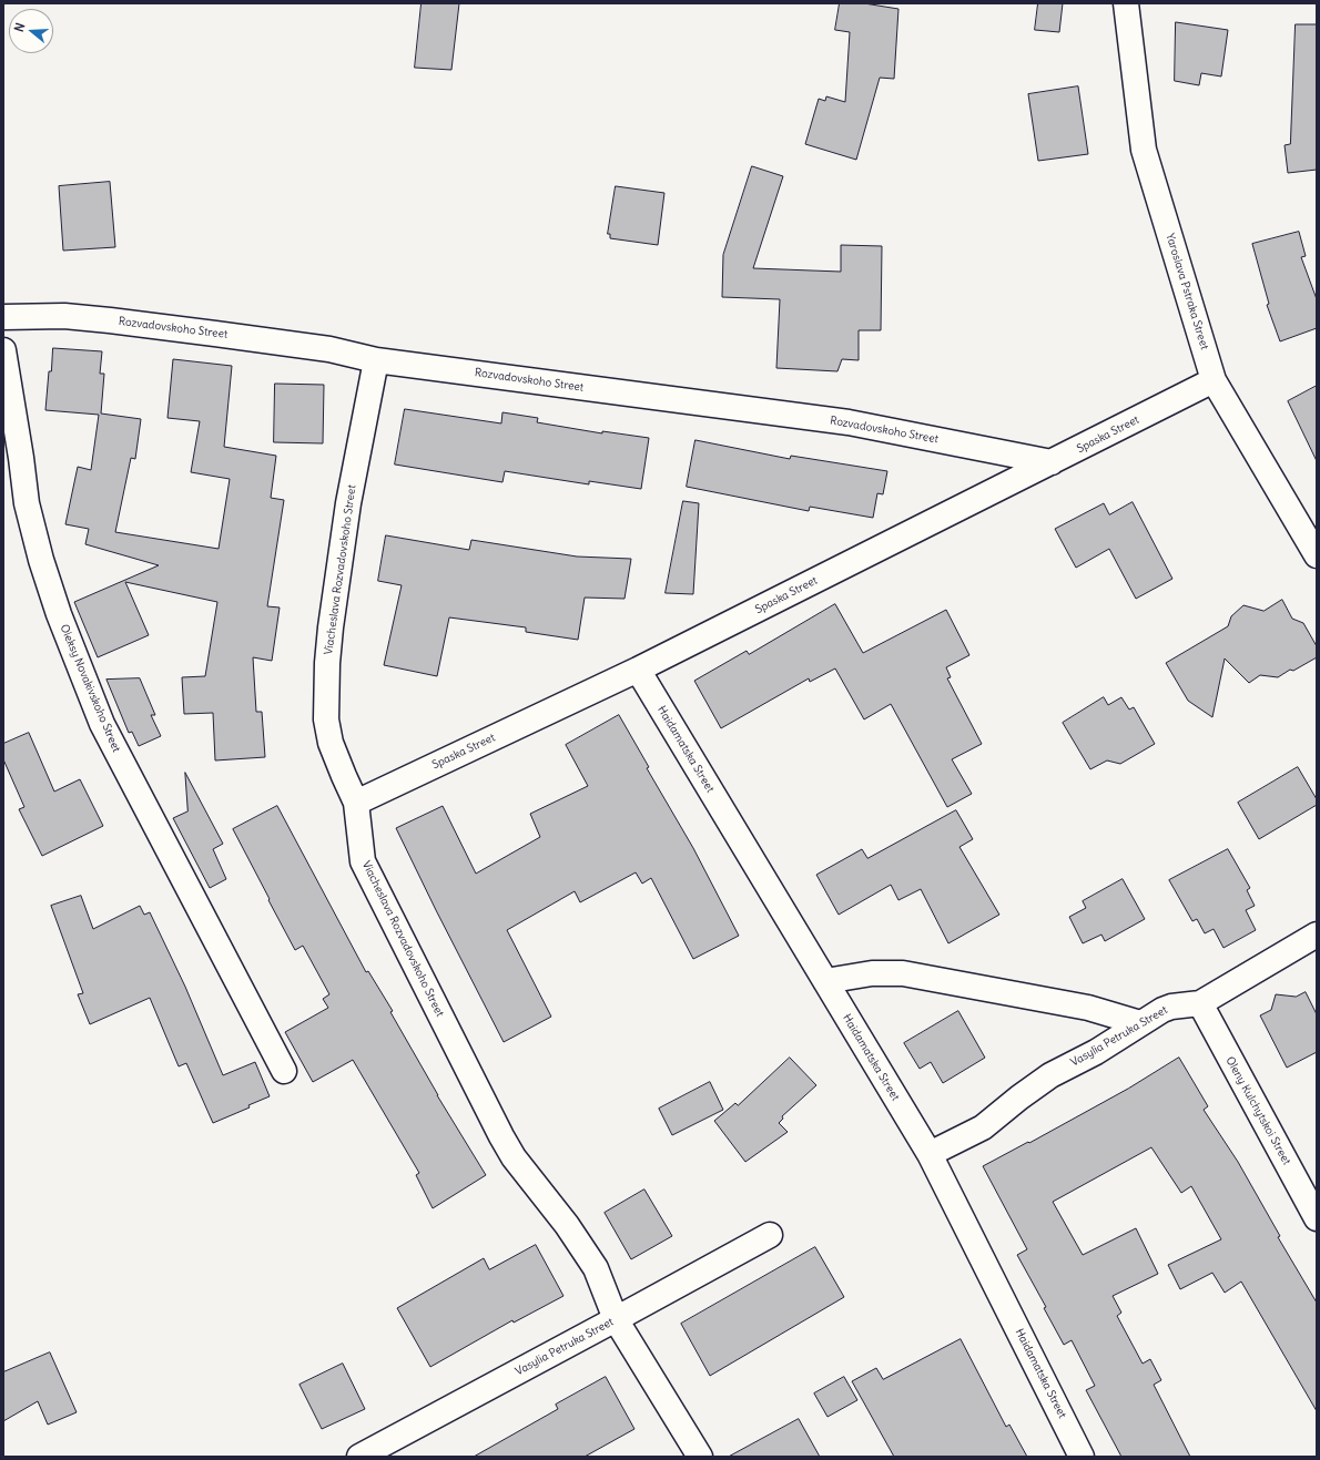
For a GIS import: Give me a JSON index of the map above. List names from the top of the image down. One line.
{"streets":{"street":["Yaroslava Pstraka Street","Rozvadovskoho Street","Spaska Street","Viacheslava Rozvadovskoho Street","Oleksy Novakivskoho Street","Haidamatska Street","Vasylia Petruka Street","Oleny Kulchytskoi Street"]},"crossings":[["Yaroslava Pstraka Street","Spaska Street"],["Rozvadovskoho Street","Spaska Street"],["Rozvadovskoho Street","Viacheslava Rozvadovskoho Street"],["Spaska Street","Viacheslava Rozvadovskoho Street"],["Spaska Street","Haidamatska Street"],["Viacheslava Rozvadovskoho Street","Vasylia Petruka Street"],["Haidamatska Street","Vasylia Petruka Street"],["Vasylia Petruka Street","Oleny Kulchytskoi Street"]],"north":"left"}
